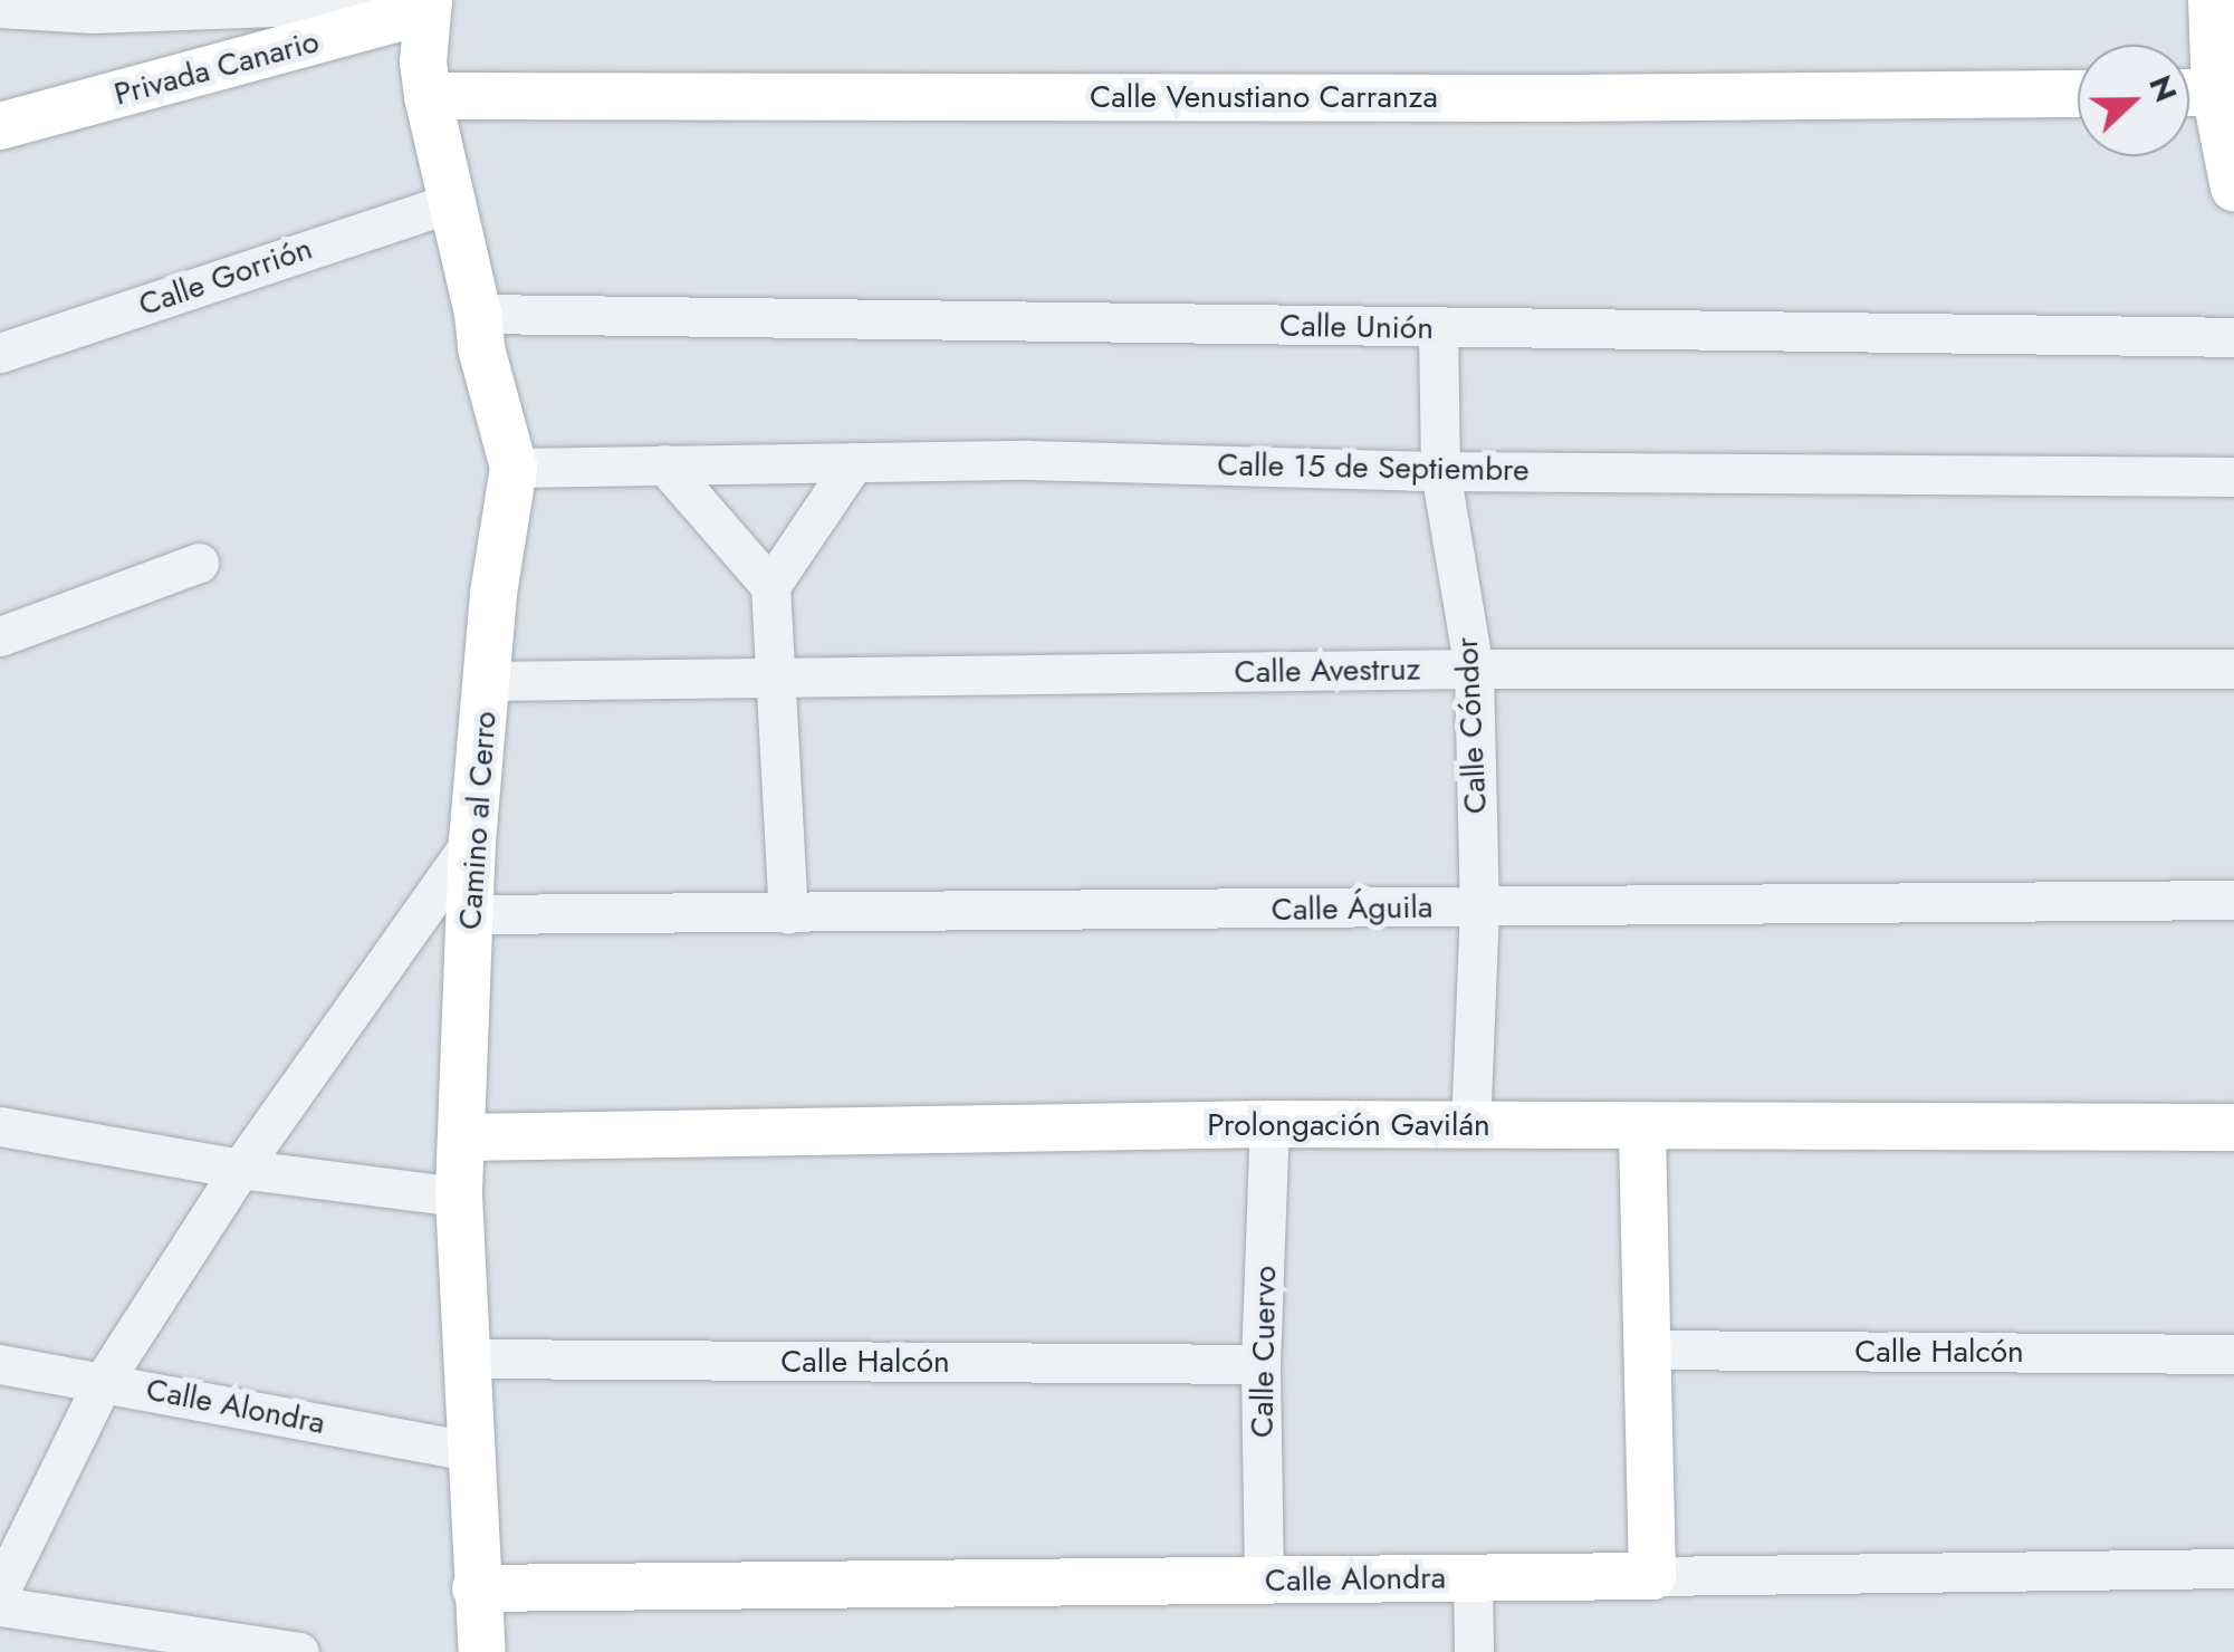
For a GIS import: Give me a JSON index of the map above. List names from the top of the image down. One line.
{"streets":{"main road":["Privada Canario","Calle Venustiano Carranza","Camino al Cerro","Prolongación Gavilán","Calle Alondra"],"street":["Calle Gorrión","Calle Unión","Calle 15 de Septiembre","Calle Avestruz","Calle Cóndor","Calle Águila","Calle Cuervo","Calle Halcón"]},"crossings":[["Privada Canario","Camino al Cerro"],["Calle Venustiano Carranza","Camino al Cerro"],["Calle Gorrión","Camino al Cerro"],["Calle Unión","Calle Cóndor"],["Calle Unión","Camino al Cerro"],["Calle 15 de Septiembre","Calle Cóndor"],["Calle 15 de Septiembre","Camino al Cerro"],["Calle Avestruz","Calle Cóndor"],["Calle Avestruz","Camino al Cerro"],["Calle Cóndor","Calle Águila"],["Calle Cóndor","Prolongación Gavilán"],["Camino al Cerro","Calle Águila"],["Camino al Cerro","Prolongación Gavilán"],["Camino al Cerro","Calle Halcón"],["Camino al Cerro","Calle Alondra"],["Prolongación Gavilán","Calle Cuervo"],["Calle Cuervo","Calle Halcón"],["Calle Cuervo","Calle Alondra"]],"north":"right"}
